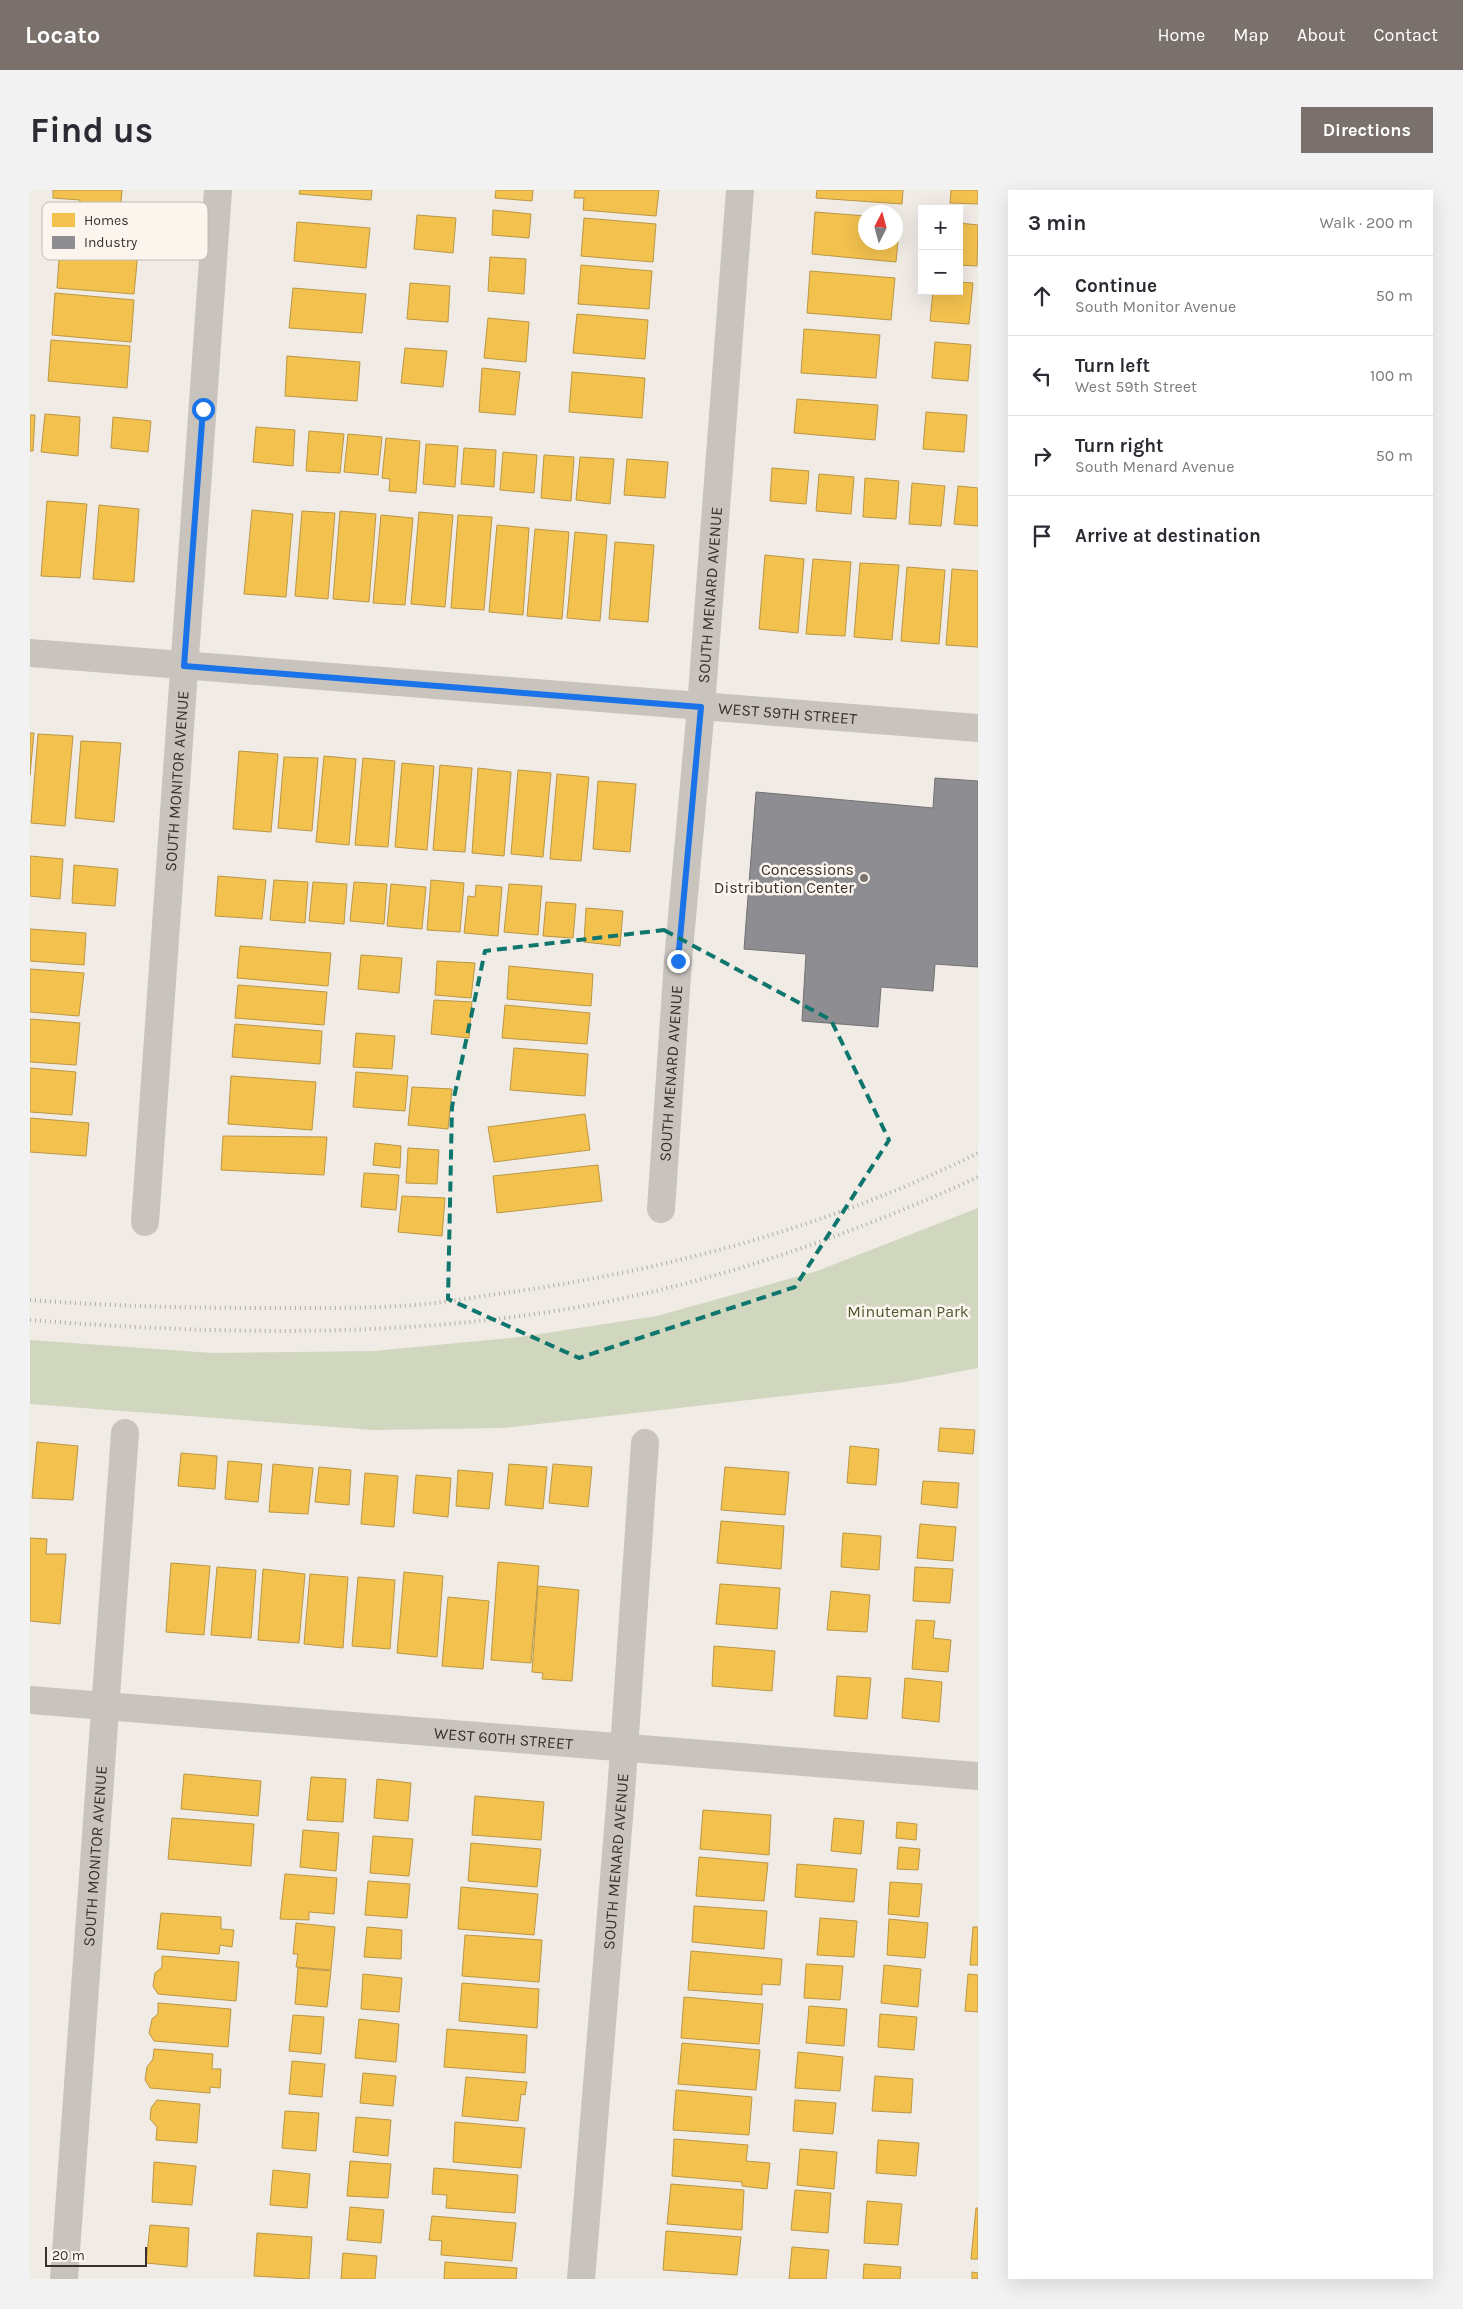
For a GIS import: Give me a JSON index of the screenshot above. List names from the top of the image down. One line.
{"streets":{"street":["SOUTH MENARD AVENUE","WEST 59TH STREET","SOUTH MONITOR AVENUE","WEST 60TH STREET"]},"crossings":[["SOUTH MENARD AVENUE","WEST 59TH STREET"],["SOUTH MENARD AVENUE","WEST 60TH STREET"],["WEST 59TH STREET","SOUTH MONITOR AVENUE"],["SOUTH MONITOR AVENUE","WEST 60TH STREET"]],"parks":["Minuteman Park"],"places":["Concessions Distribution Center"],"legend":["Homes","Industry"],"scale_bar":"20 m","north":"top","page":{"header":"Locato","nav":["Home","Map","About","Contact"],"buttons":"Directions","title":"Find us","heading":["3 min","Walk · 200 m"],"map_buttons":["+","−"],"list":[["Continue","South Monitor Avenue","50 m"],["Turn left","West 59th Street","100 m"],["Turn right","South Menard Avenue","50 m"],"Arrive at destination"],"scale":"20 m"}}
